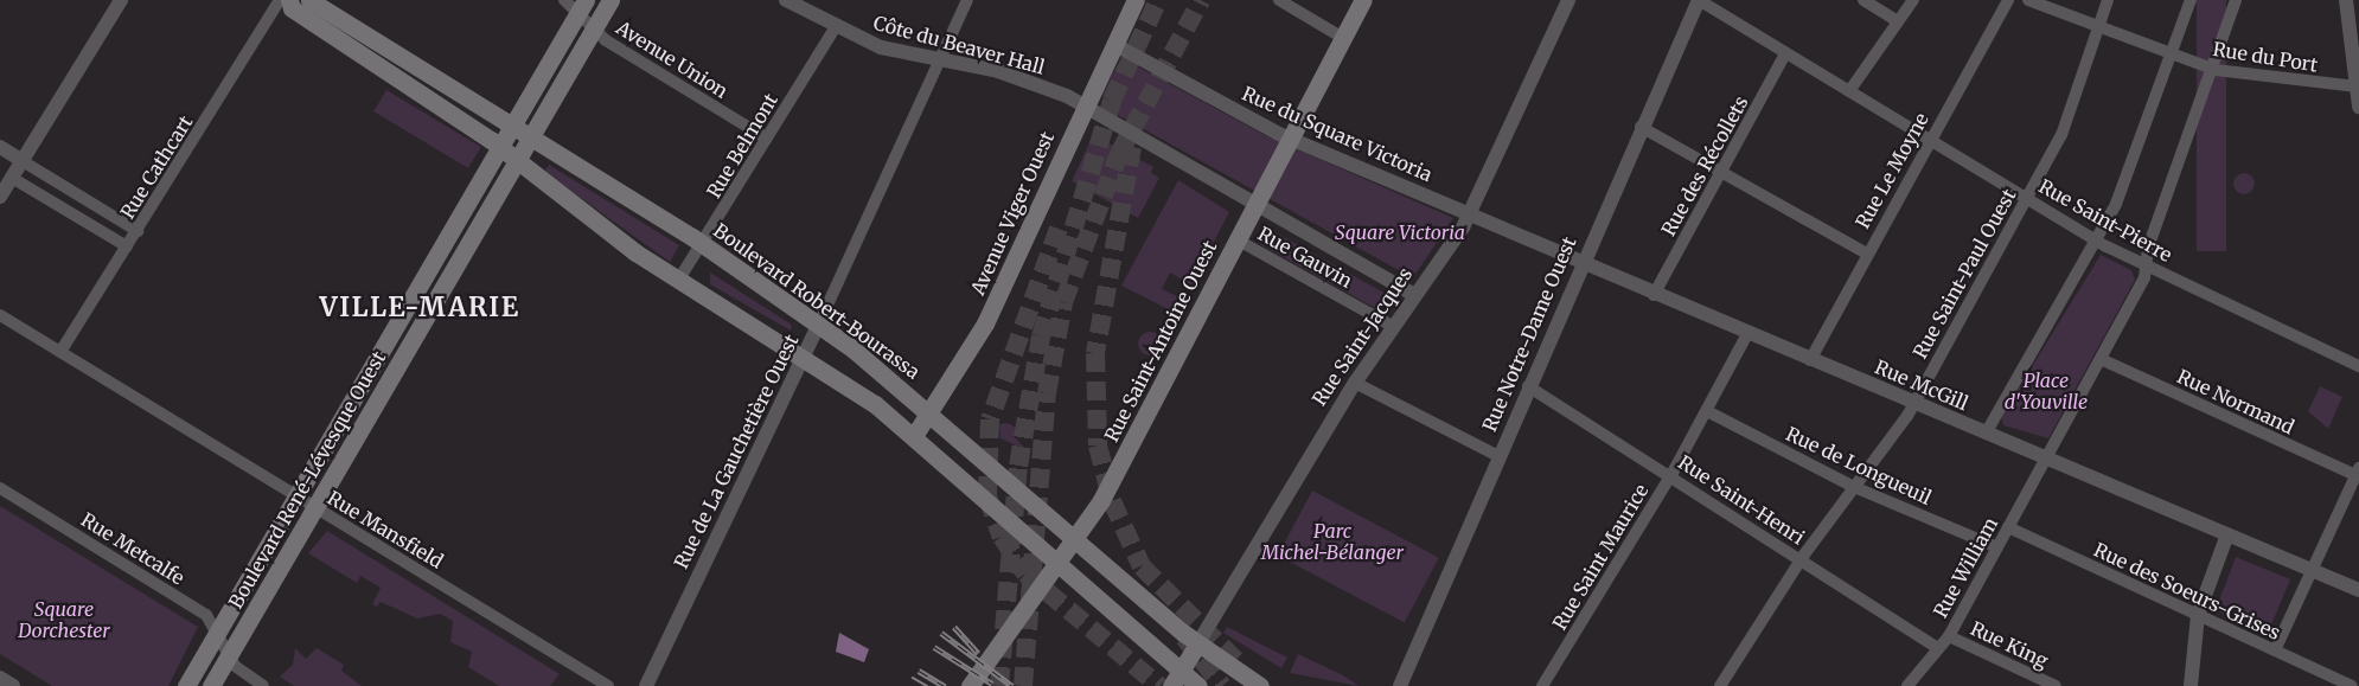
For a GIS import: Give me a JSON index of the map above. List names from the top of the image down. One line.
{"streets":{"main road":["Avenue Viger Ouest","Boulevard Robert-Bourassa","Rue Saint-Jacques","Rue Saint-Antoine Ouest","Boulevard René-Lévesque Ouest"],"street":["Côte du Beaver Hall","Rue du Port","Avenue Union","Rue du Square Victoria","Rue Belmont","Rue des Récollets","Rue Cathcart","Rue Le Moyne","Rue Saint-Pierre","Rue Gauvin","Rue Saint-Paul Ouest","Rue Notre-Dame Ouest","Rue McGill","Rue Normand","Rue de La Gauchetière Ouest","Rue de Longueuil","Rue Saint-Henri","Rue Mansfield","Rue Metcalfe","Rue Saint Maurice","Rue William","Rue des Soeurs-Grises","Rue King"]},"crossings":[["Côte du Beaver Hall","Rue Belmont"],["Côte du Beaver Hall","Avenue Viger Ouest"],["Côte du Beaver Hall","Rue de La Gauchetière Ouest"],["Rue du Port","Rue Saint-Paul Ouest"],["Avenue Union","Rue Belmont"],["Avenue Union","Boulevard René-Lévesque Ouest"],["Rue du Square Victoria","Avenue Viger Ouest"],["Rue du Square Victoria","Rue Saint-Jacques"],["Rue du Square Victoria","Rue Saint-Antoine Ouest"],["Rue du Square Victoria","Rue McGill"],["Rue Belmont","Boulevard Robert-Bourassa"],["Rue des Récollets","Rue Saint-Pierre"],["Rue des Récollets","Rue McGill"],["Rue Cathcart","Rue Mansfield"],["Rue Le Moyne","Rue Saint-Pierre"],["Rue Le Moyne","Rue McGill"],["Avenue Viger Ouest","Boulevard Robert-Bourassa"],["Rue Saint-Pierre","Rue Saint-Paul Ouest"],["Rue Saint-Pierre","Rue Notre-Dame Ouest"],["Rue Gauvin","Rue Saint-Jacques"],["Rue Gauvin","Rue Saint-Antoine Ouest"],["Rue Saint-Paul Ouest","Rue McGill"],["Rue Saint-Paul Ouest","Rue de Longueuil"],["Rue Saint-Paul Ouest","Rue Saint-Henri"],["Boulevard Robert-Bourassa","Rue Saint-Jacques"],["Boulevard Robert-Bourassa","Rue Saint-Antoine Ouest"],["Boulevard Robert-Bourassa","Rue de La Gauchetière Ouest"],["Boulevard Robert-Bourassa","Boulevard René-Lévesque Ouest"],["Rue Notre-Dame Ouest","Rue McGill"],["Rue Notre-Dame Ouest","Rue Saint-Henri"],["Rue Saint-Jacques","Rue McGill"],["Rue McGill","Rue Saint Maurice"],["Rue McGill","Rue William"],["Rue de Longueuil","Rue Saint Maurice"],["Rue de Longueuil","Rue William"],["Boulevard René-Lévesque Ouest","Rue Mansfield"],["Boulevard René-Lévesque Ouest","Rue Metcalfe"],["Rue Saint-Henri","Rue Saint Maurice"],["Rue Saint-Henri","Rue William"],["Rue William","Rue des Soeurs-Grises"],["Rue William","Rue King"]],"districts":["VILLE-MARIE"],"parks":["Square Victoria","Place d'Youville","Parc Michel-Bélanger","Square Dorchester"]}
